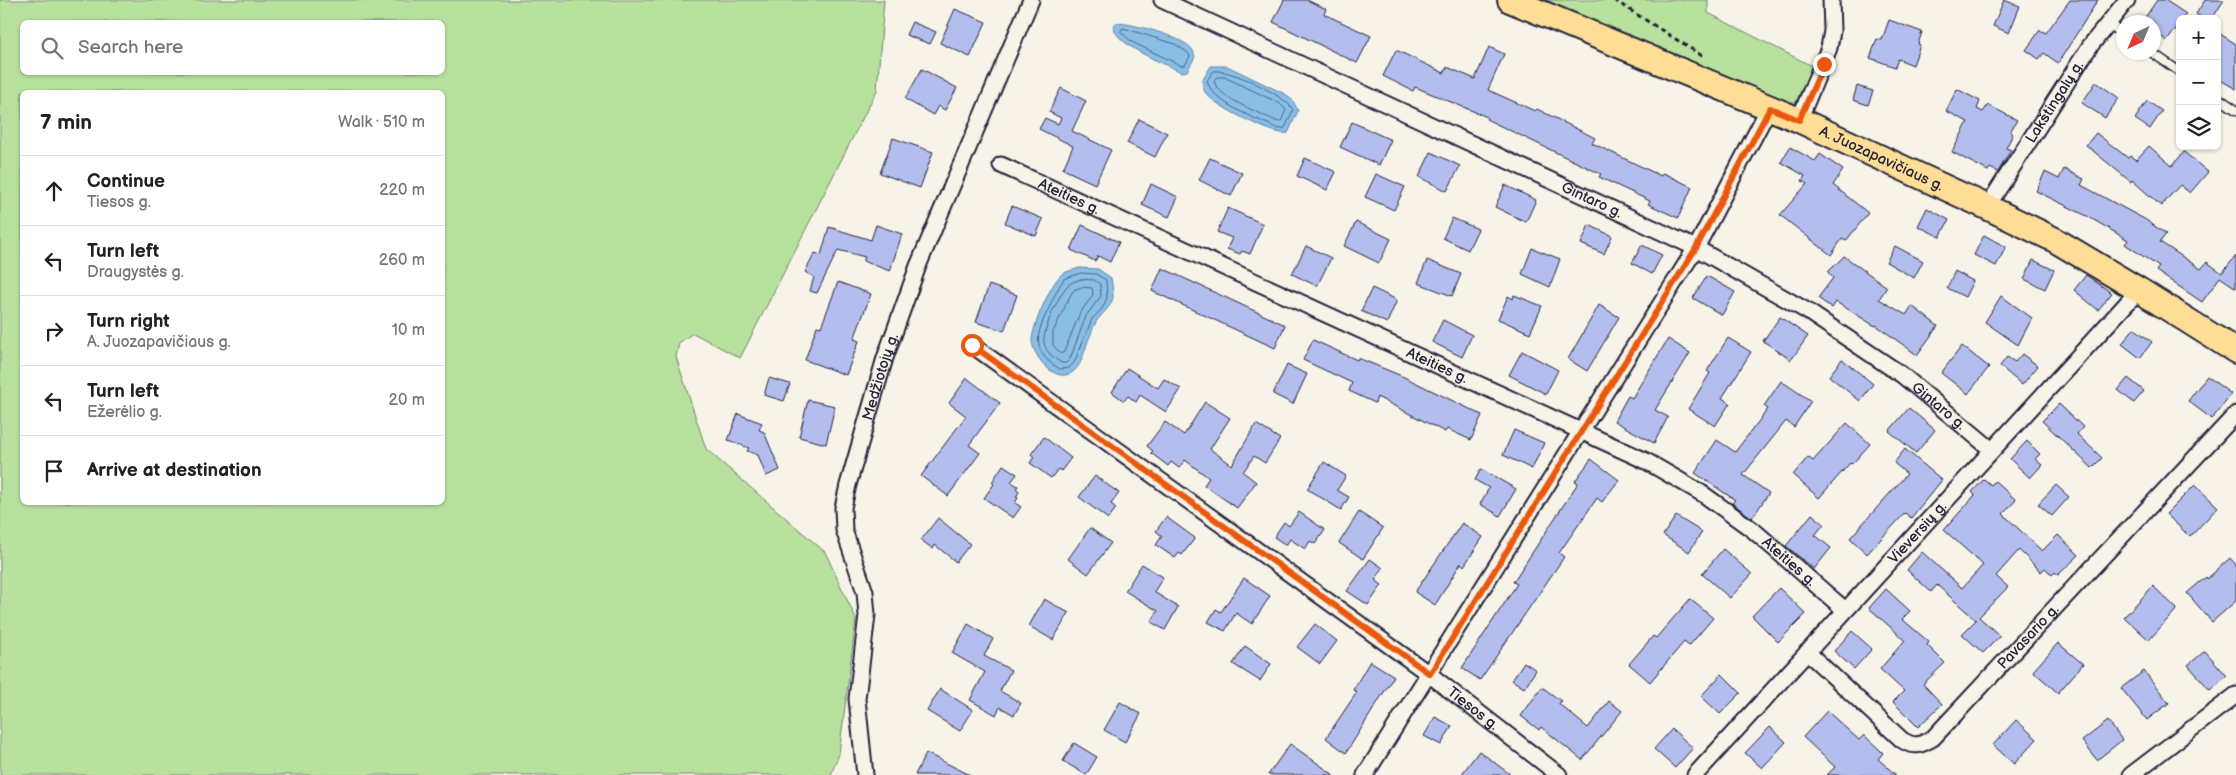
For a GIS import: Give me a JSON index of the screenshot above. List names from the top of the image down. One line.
{"streets":{"main road":["A. Juozapavičiaus g."],"street":["Lakštingalų g.","Ateities g.","Gintaro g.","Medžiotojų g.","Vieversių g.","Pavasario g.","Tiesos g."]},"crossings":[["Lakštingalų g.","A. Juozapavičiaus g."],["A. Juozapavičiaus g.","Vieversių g."],["Ateities g.","Vieversių g."],["Gintaro g.","Vieversių g."],["Vieversių g.","Pavasario g."]],"north":"bottom left","page":{"map_buttons":["+","−"],"search":"Search here","heading":["7 min","Walk · 510 m"],"list":[["Continue","Tiesos g.","220 m"],["Turn left","Draugystės g.","260 m"],["Turn right","A. Juozapavičiaus g.","10 m"],["Turn left","Ežerėlio g.","20 m"],"Arrive at destination"]}}
